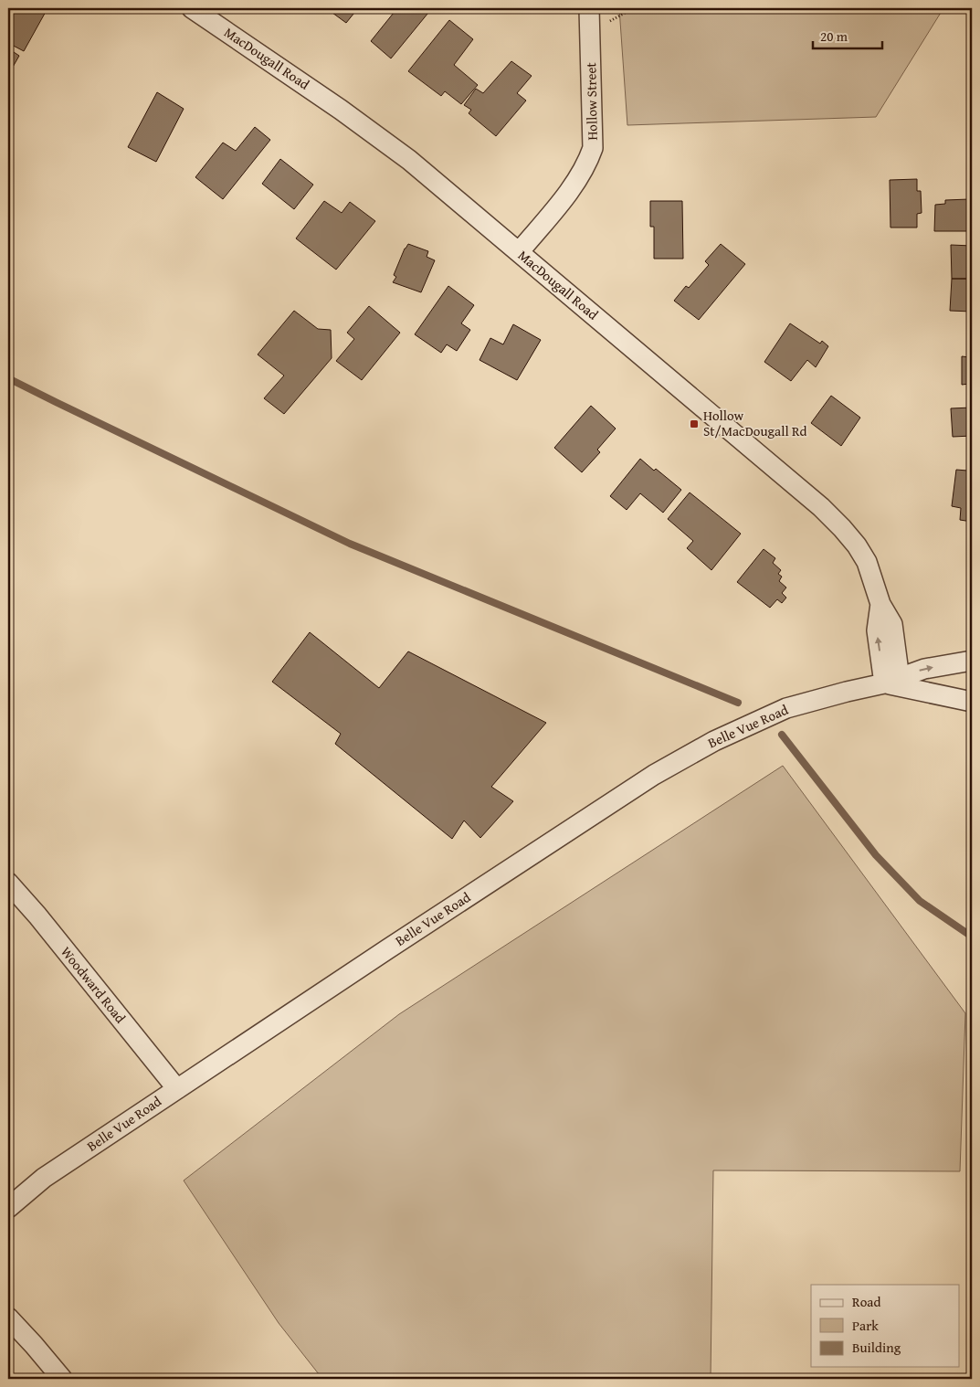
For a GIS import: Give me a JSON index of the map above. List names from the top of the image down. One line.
{"streets":{"street":["MacDougall Road","Hollow Street","Belle Vue Road","Woodward Road"]},"crossings":[["MacDougall Road","Hollow Street"],["MacDougall Road","Belle Vue Road"],["Belle Vue Road","Woodward Road"]],"places":{"transit":["Hollow St/MacDougall Rd"]},"legend":["Road","Park","Building"],"scale_bar":"20 m"}
